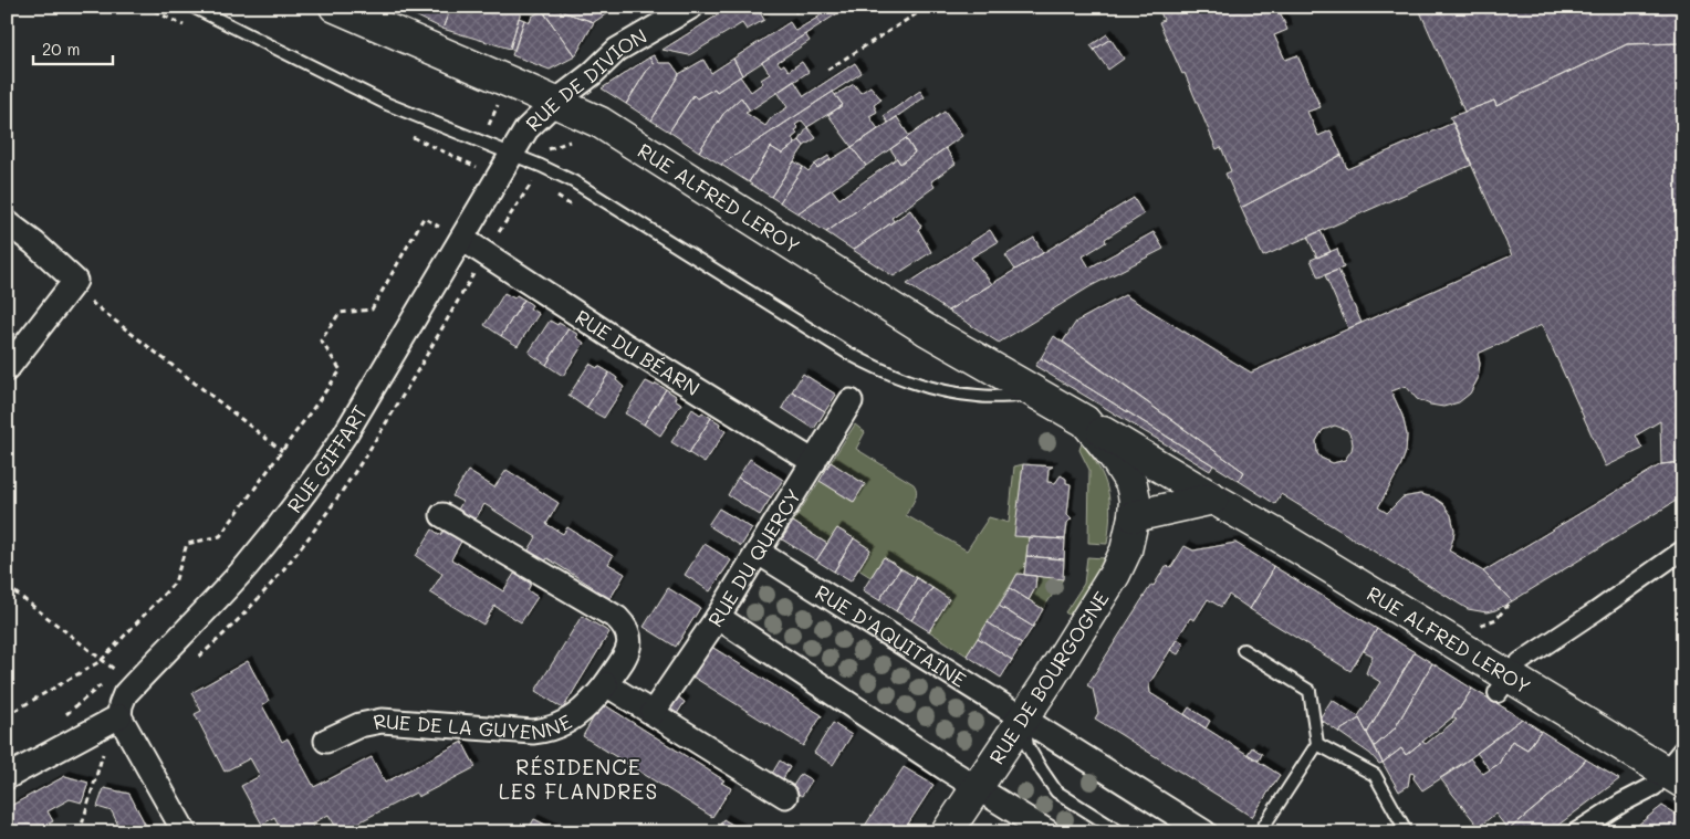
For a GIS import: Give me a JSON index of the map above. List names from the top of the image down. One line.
{"streets":{"main road":["RUE ALFRED LEROY","RUE DE BOURGOGNE"],"street":["RUE DE DIVION","RUE DU BÉARN","RUE GIFFART","RUE DU QUERCY","RUE D'AQUITAINE","RUE DE LA GUYENNE"]},"crossings":[["RUE DE DIVION","RUE ALFRED LEROY"],["RUE DE DIVION","RUE GIFFART"],["RUE ALFRED LEROY","RUE DE BOURGOGNE"],["RUE DU BÉARN","RUE GIFFART"],["RUE DU BÉARN","RUE DU QUERCY"],["RUE DU QUERCY","RUE D'AQUITAINE"],["RUE D'AQUITAINE","RUE DE BOURGOGNE"]],"districts":["RÉSIDENCE LES FLANDRES"],"scale_bar":"20 m"}
